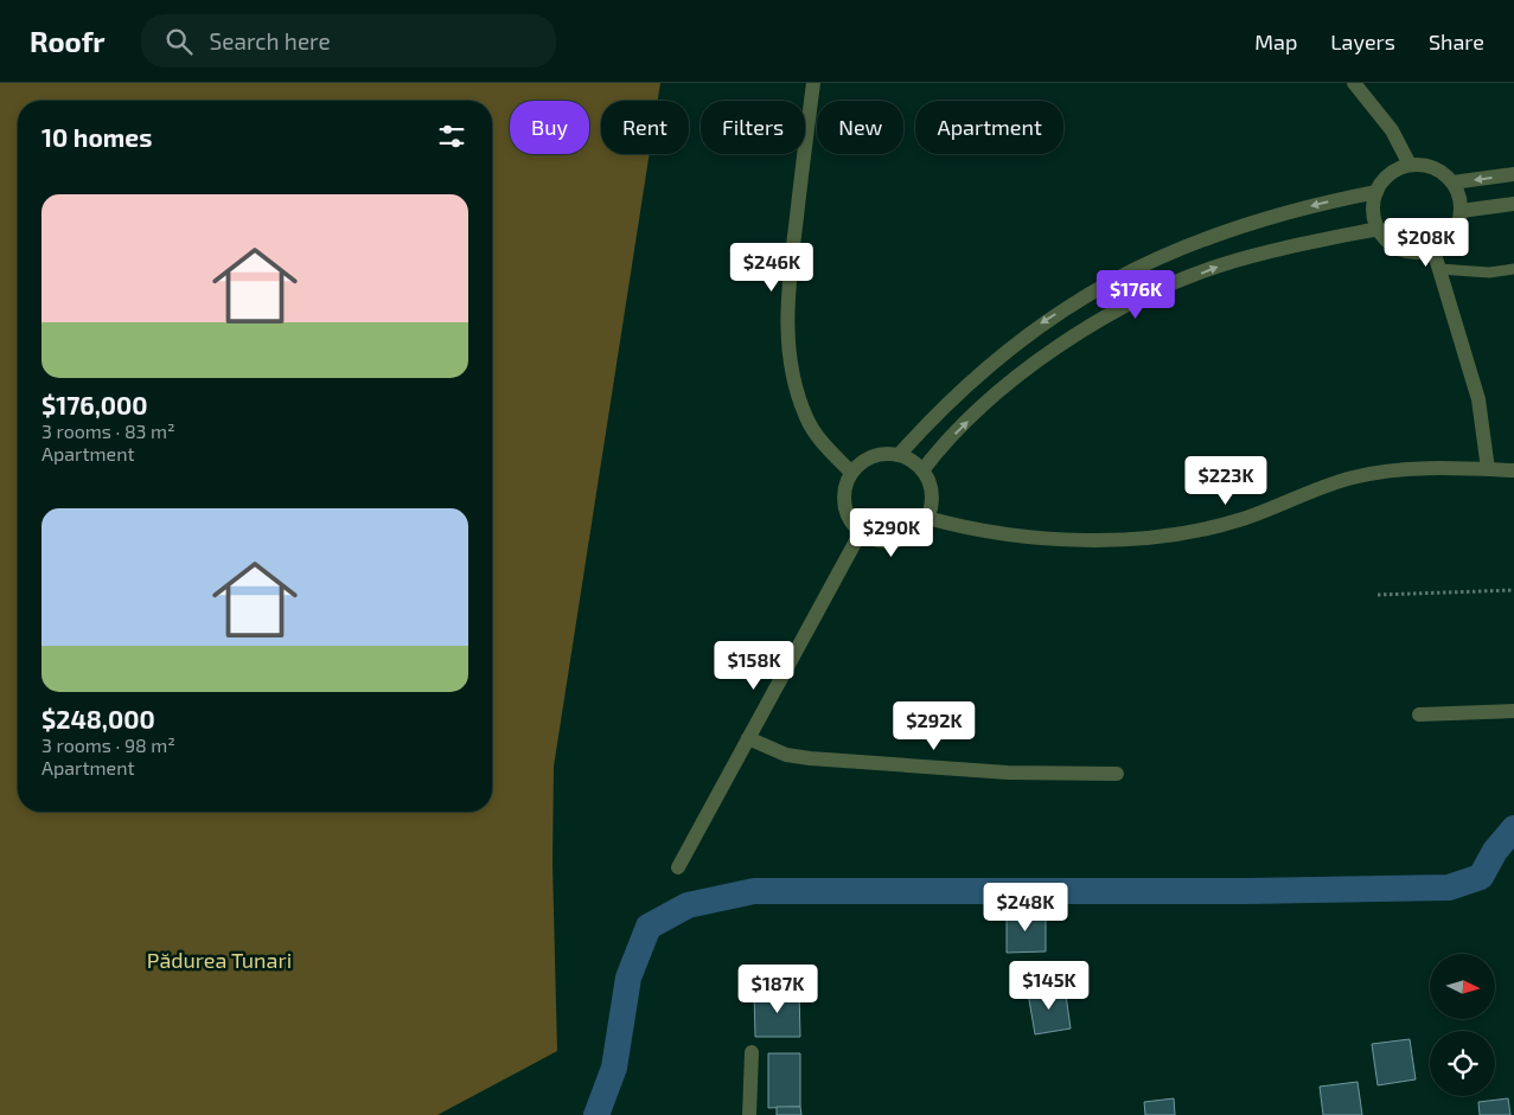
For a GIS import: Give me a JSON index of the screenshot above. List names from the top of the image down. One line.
{"parks":["Pădurea Tunari"],"north":"right","page":{"header":"Roofr","search":"Search here","nav":["Map","Layers","Share"],"chip":["Buy","Rent","Filters","New","Apartment"],"heading":"10 homes","list":[{"name":"$176,000","note":"3 rooms · 83 m² · Apartment"},{"name":"$248,000","note":"3 rooms · 98 m² · Apartment"}],"price":["$208K","$246K","$176K","$223K","$290K","$158K","$292K","$248K","$145K","$187K"]}}
